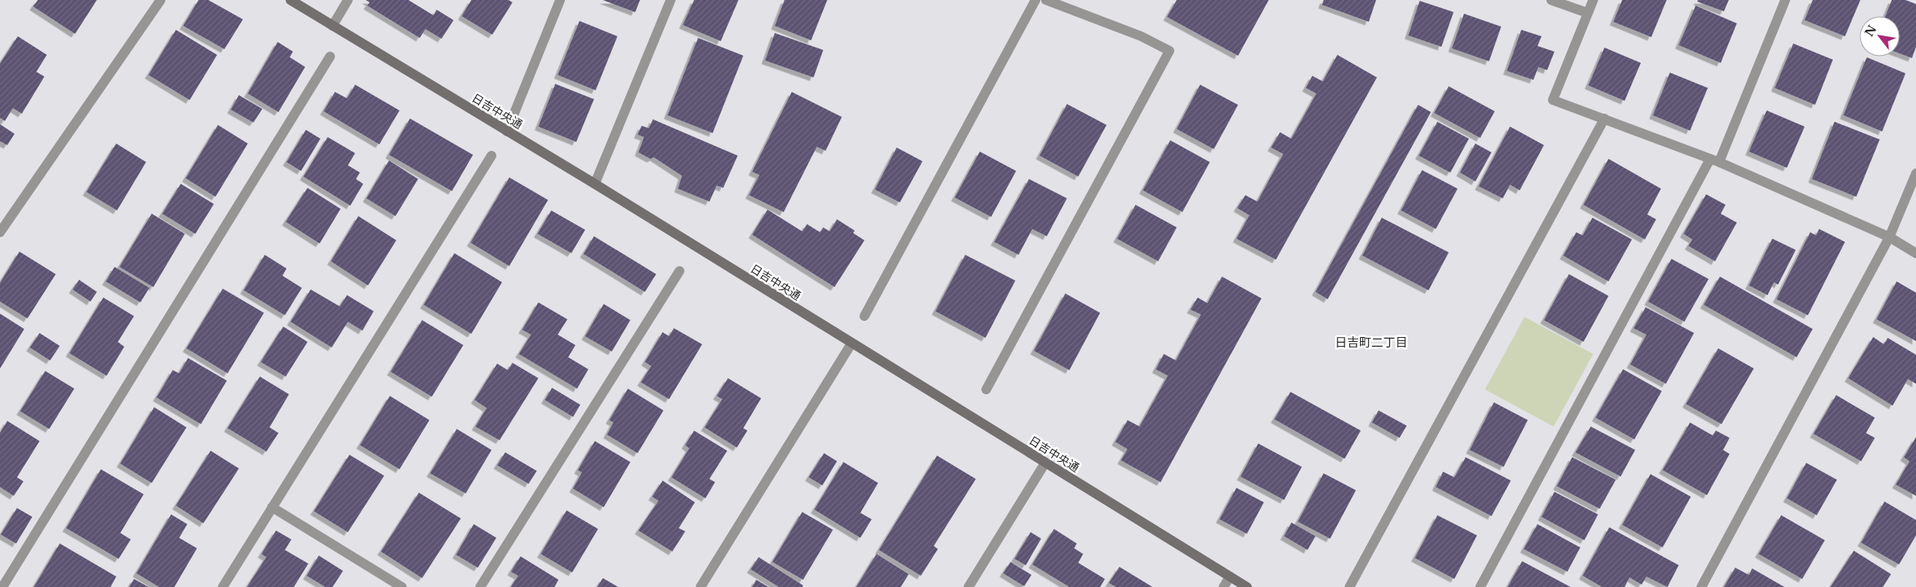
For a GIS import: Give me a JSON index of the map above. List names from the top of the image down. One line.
{"streets":{"street":["日吉中央通"]},"districts":["日吉町二丁目"],"north":"top left"}
